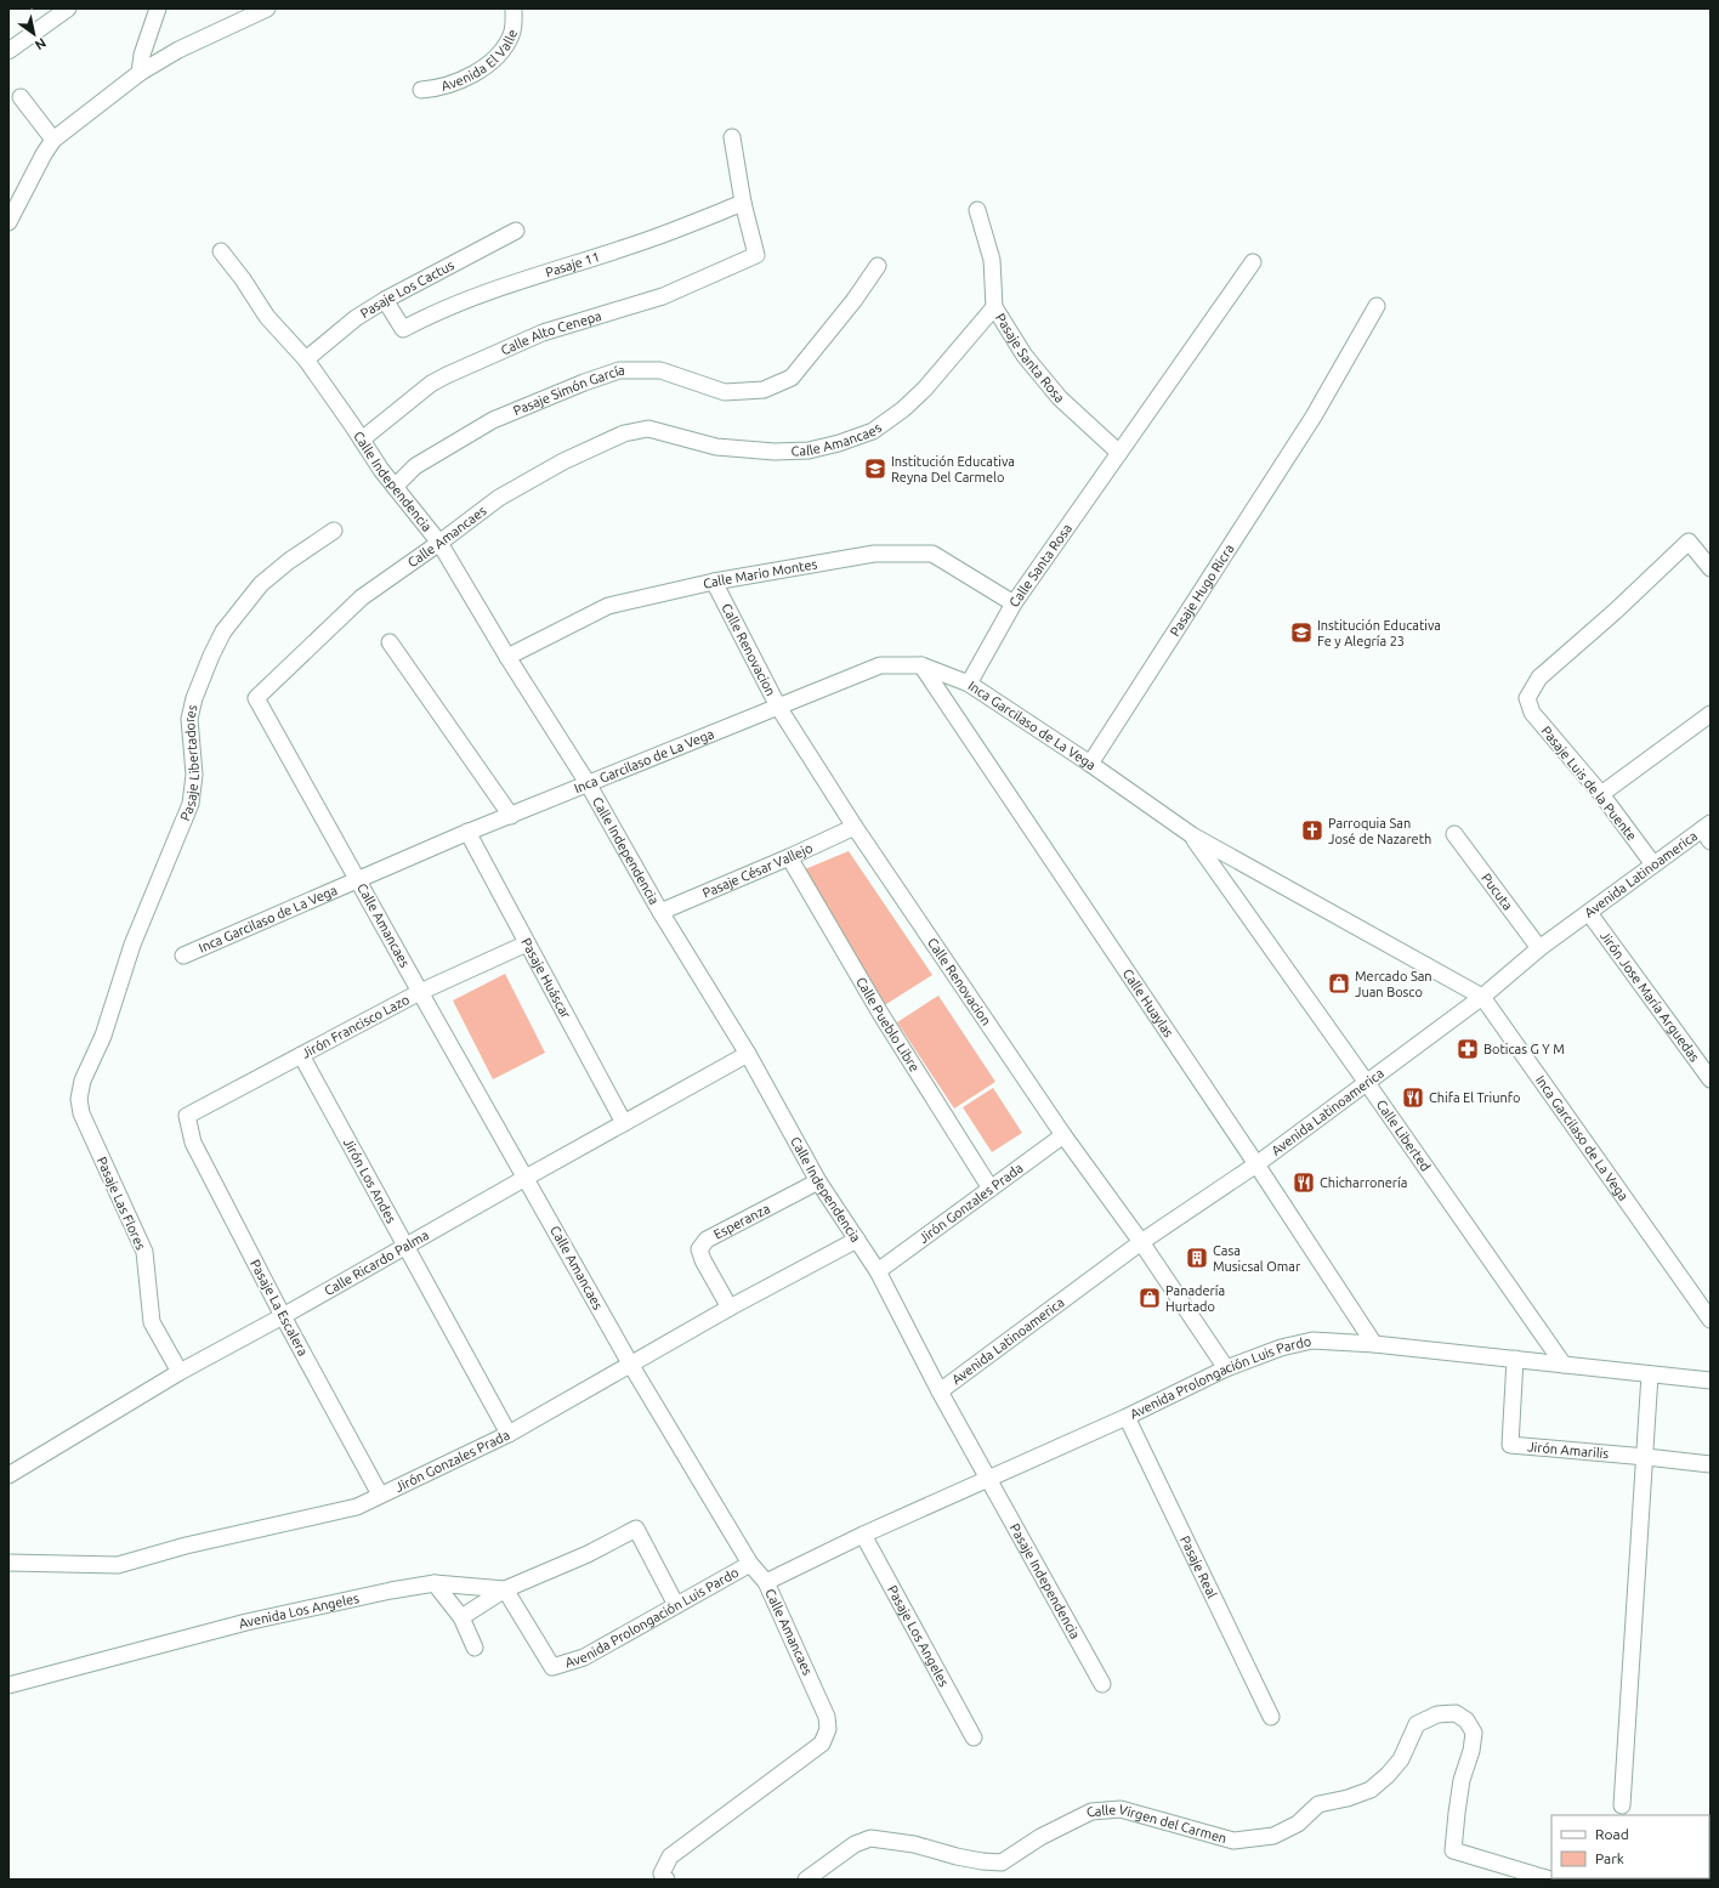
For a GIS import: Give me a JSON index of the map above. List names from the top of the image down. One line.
{"streets":{"street":["Avenida El Valle","Pasaje 11","Pasaje Los Cactus","Calle Alto Cenepa","Pasaje Santa Rosa","Pasaje Simón García","Calle Amancaes","Calle Independencia","Calle Santa Rosa","Calle Mario Montes","Pasaje Hugo Ricra","Calle Renovacion","Inca Garcilaso de La Vega","Pasaje Libertadores","Pasaje Luis de la Puente","Pasaje César Vallejo","Avenida Latinoamerica","Pucuta","Pasaje Huáscar","Jirón Jose María Arguedas","Calle Huaylas","Calle Pueblo Libre","Jirón Francisco Lazo","Calle Liberted","Jirón Los Andes","Pasaje Las Flores","Jirón Gonzales Prada","Esperanza","Calle Ricardo Palma","Pasaje La Escalera","Avenida Prolongación Luis Pardo","Jirón Amarilis","Pasaje Real","Pasaje Independencia","Avenida Los Angeles","Pasaje Los Angeles","Calle Virgen del Carmen"]},"crossings":[["Pasaje 11","Pasaje Los Cactus"],["Pasaje 11","Calle Alto Cenepa"],["Pasaje Los Cactus","Calle Independencia"],["Calle Alto Cenepa","Calle Independencia"],["Pasaje Santa Rosa","Calle Amancaes"],["Pasaje Santa Rosa","Calle Santa Rosa"],["Pasaje Simón García","Calle Independencia"],["Calle Amancaes","Calle Independencia"],["Calle Amancaes","Inca Garcilaso de La Vega"],["Calle Amancaes","Jirón Francisco Lazo"],["Calle Amancaes","Jirón Gonzales Prada"],["Calle Amancaes","Calle Ricardo Palma"],["Calle Amancaes","Avenida Prolongación Luis Pardo"],["Calle Independencia","Calle Mario Montes"],["Calle Independencia","Inca Garcilaso de La Vega"],["Calle Independencia","Pasaje César Vallejo"],["Calle Independencia","Avenida Latinoamerica"],["Calle Independencia","Jirón Gonzales Prada"],["Calle Independencia","Esperanza"],["Calle Independencia","Calle Ricardo Palma"],["Calle Independencia","Avenida Prolongación Luis Pardo"],["Calle Independencia","Pasaje Independencia"],["Calle Santa Rosa","Calle Mario Montes"],["Calle Santa Rosa","Inca Garcilaso de La Vega"],["Calle Mario Montes","Calle Renovacion"],["Pasaje Hugo Ricra","Inca Garcilaso de La Vega"],["Calle Renovacion","Inca Garcilaso de La Vega"],["Calle Renovacion","Pasaje César Vallejo"],["Calle Renovacion","Avenida Latinoamerica"],["Calle Renovacion","Jirón Gonzales Prada"],["Calle Renovacion","Avenida Prolongación Luis Pardo"],["Inca Garcilaso de La Vega","Avenida Latinoamerica"],["Inca Garcilaso de La Vega","Pasaje Huáscar"],["Inca Garcilaso de La Vega","Calle Huaylas"],["Inca Garcilaso de La Vega","Calle Liberted"],["Pasaje Libertadores","Pasaje Las Flores"],["Pasaje Luis de la Puente","Avenida Latinoamerica"],["Pasaje César Vallejo","Calle Pueblo Libre"],["Avenida Latinoamerica","Pucuta"],["Avenida Latinoamerica","Jirón Jose María Arguedas"],["Avenida Latinoamerica","Calle Huaylas"],["Avenida Latinoamerica","Calle Liberted"],["Pasaje Huáscar","Jirón Francisco Lazo"],["Pasaje Huáscar","Calle Ricardo Palma"],["Calle Huaylas","Avenida Prolongación Luis Pardo"],["Calle Pueblo Libre","Jirón Gonzales Prada"],["Jirón Francisco Lazo","Jirón Los Andes"],["Jirón Francisco Lazo","Pasaje La Escalera"],["Calle Liberted","Avenida Prolongación Luis Pardo"],["Jirón Los Andes","Jirón Gonzales Prada"],["Jirón Los Andes","Calle Ricardo Palma"],["Pasaje Las Flores","Calle Ricardo Palma"],["Jirón Gonzales Prada","Esperanza"],["Jirón Gonzales Prada","Pasaje La Escalera"],["Calle Ricardo Palma","Pasaje La Escalera"],["Avenida Prolongación Luis Pardo","Jirón Amarilis"],["Avenida Prolongación Luis Pardo","Pasaje Real"],["Avenida Prolongación Luis Pardo","Pasaje Independencia"],["Avenida Prolongación Luis Pardo","Avenida Los Angeles"],["Avenida Prolongación Luis Pardo","Pasaje Los Angeles"]],"places":{"school or university":["Institución Educativa Reyna Del Carmelo","Institución Educativa Fe y Alegría 23"],"church":["Parroquia San José de Nazareth"],"shop":["Mercado San Juan Bosco","Panadería Hurtado"],"pharmacy":["Boticas G Y M"],"restaurant":["Chifa El Triunfo","Chicharronería"],"building":["Casa Musicsal Omar"]},"legend":["Road","Park"],"north":"bottom right"}
